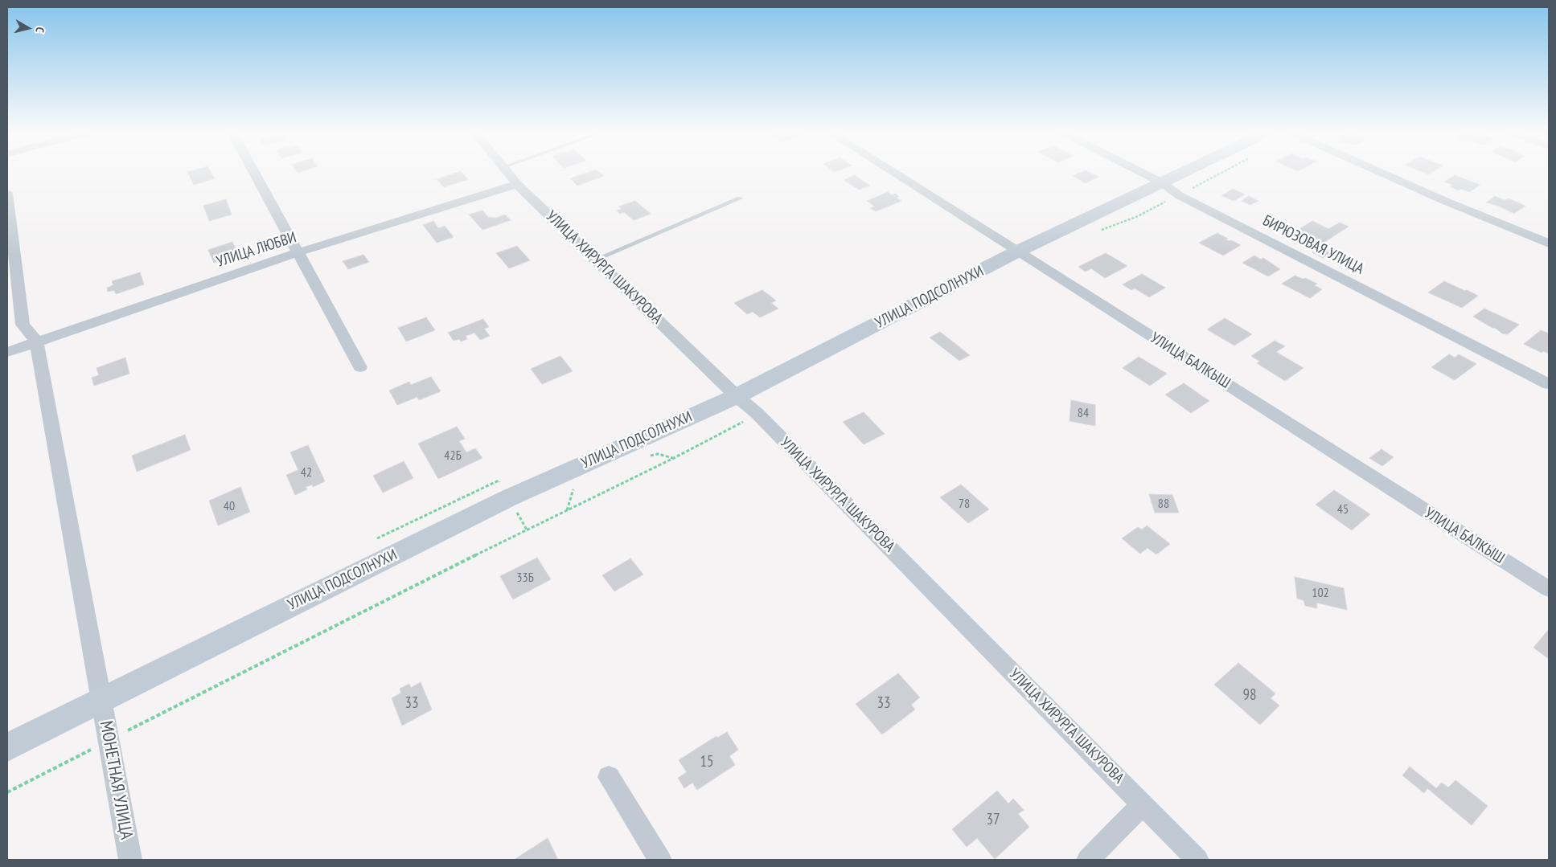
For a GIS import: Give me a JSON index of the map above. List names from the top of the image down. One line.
{"streets":{"street":["БИРЮЗОВАЯ УЛИЦА","УЛИЦА ЛЮБВИ","УЛИЦА ХИРУРГА ШАКУРОВА","УЛИЦА ПОДСОЛНУХИ","УЛИЦА БАЛКЫШ","МОНЕТНАЯ УЛИЦА"]},"crossings":[["БИРЮЗОВАЯ УЛИЦА","УЛИЦА ПОДСОЛНУХИ"],["УЛИЦА ЛЮБВИ","УЛИЦА ХИРУРГА ШАКУРОВА"],["УЛИЦА ЛЮБВИ","МОНЕТНАЯ УЛИЦА"],["УЛИЦА ХИРУРГА ШАКУРОВА","УЛИЦА ПОДСОЛНУХИ"],["УЛИЦА ПОДСОЛНУХИ","УЛИЦА БАЛКЫШ"],["УЛИЦА ПОДСОЛНУХИ","МОНЕТНАЯ УЛИЦА"]],"house_numbers":["84","42Б","42","78","88","40","45","33Б","102","98","33","33","15","37"],"north":"right"}
